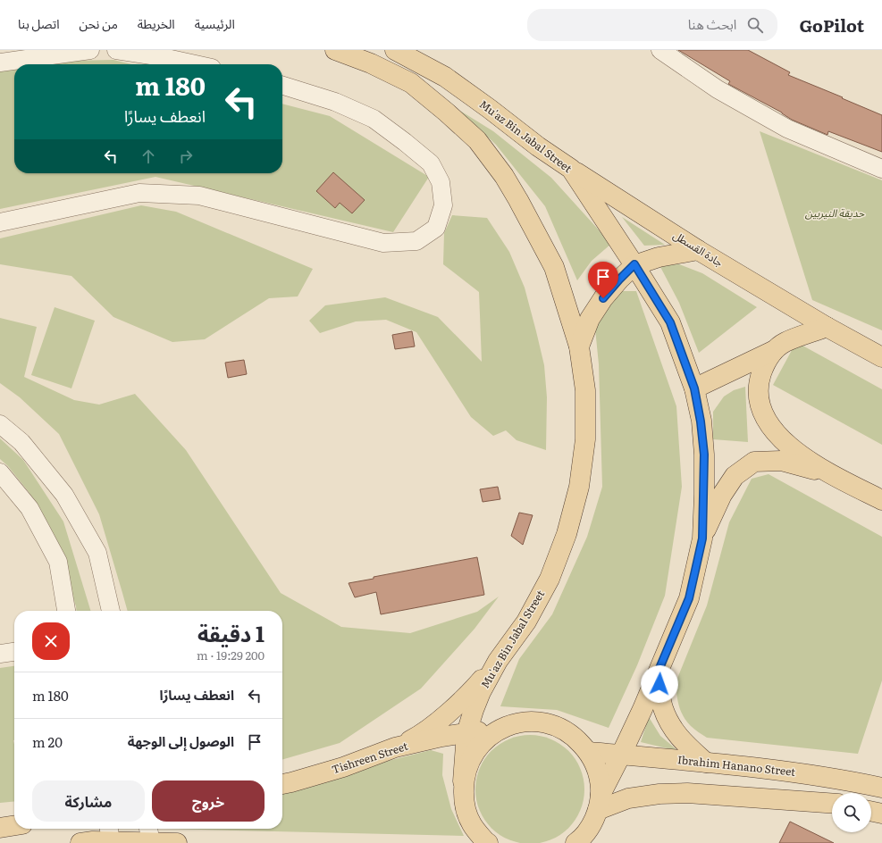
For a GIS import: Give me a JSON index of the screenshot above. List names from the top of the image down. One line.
{"streets":{"main road":["Mu'az Bin Jabal Street","جادة القسطل","Tishreen Street","Ibrahim Hanano Street"]},"crossings":[["Mu'az Bin Jabal Street","جادة القسطل"],["Mu'az Bin Jabal Street","Tishreen Street"],["Mu'az Bin Jabal Street","Ibrahim Hanano Street"]],"parks":["حديقة النيربين"],"page":{"header":"GoPilot","search":"ابحث هنا","nav":["الرئيسية","الخريطة","من نحن","اتصل بنا"],"turn":["180 m","انعطف يسارًا"],"heading":["1 دقيقة","200 m · 19:29"],"list":[{"name":"انعطف يسارًا","value":"180 m"},{"name":"الوصول إلى الوجهة","value":"20 m"}],"buttons":["خروج","مشاركة"]}}
